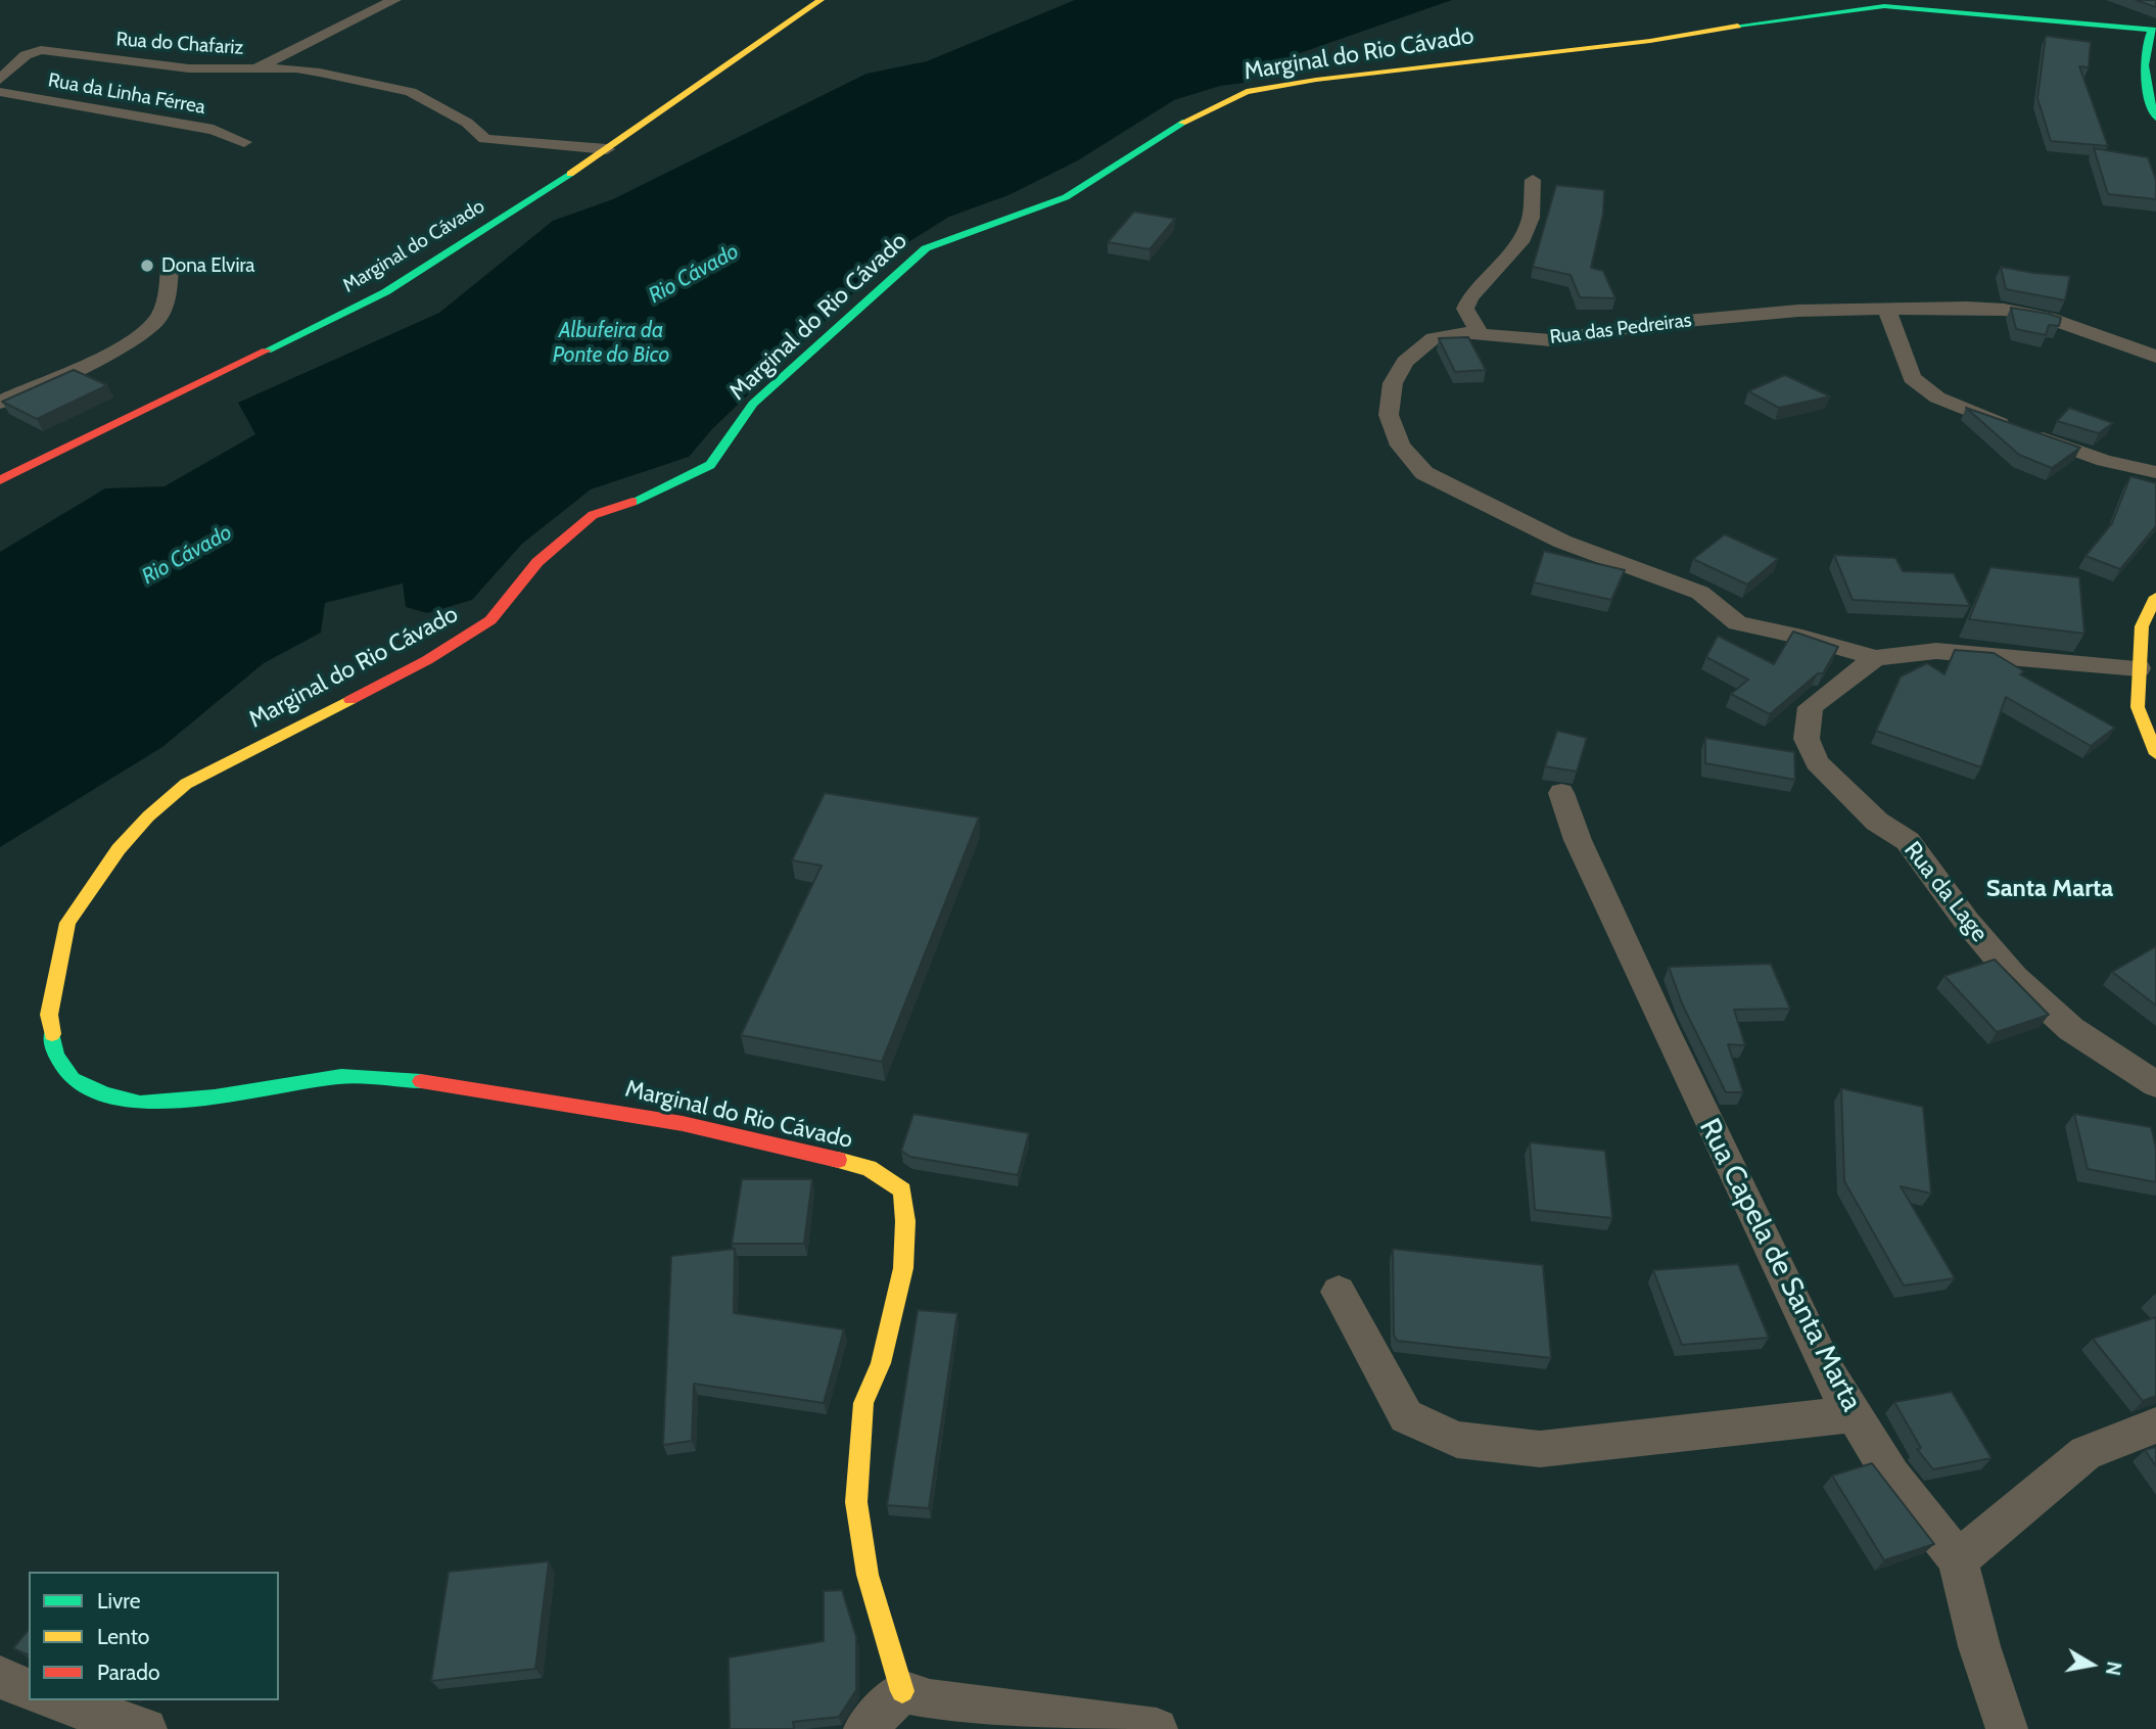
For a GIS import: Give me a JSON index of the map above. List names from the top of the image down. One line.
{"streets":{"street":["Rua do Chafariz","Marginal do Rio Cávado","Rua da Linha Férrea","Marginal do Cávado","Rua das Pedreiras","Rua da Lage","Rua Capela de Santa Marta"]},"crossings":[["Rua das Pedreiras","Rua da Lage"]],"districts":["Santa Marta"],"water":["Rio Cávado","Albufeira da Ponte do Bico"],"places":["Dona Elvira"],"legend":["Livre","Lento","Parado"],"north":"right"}
